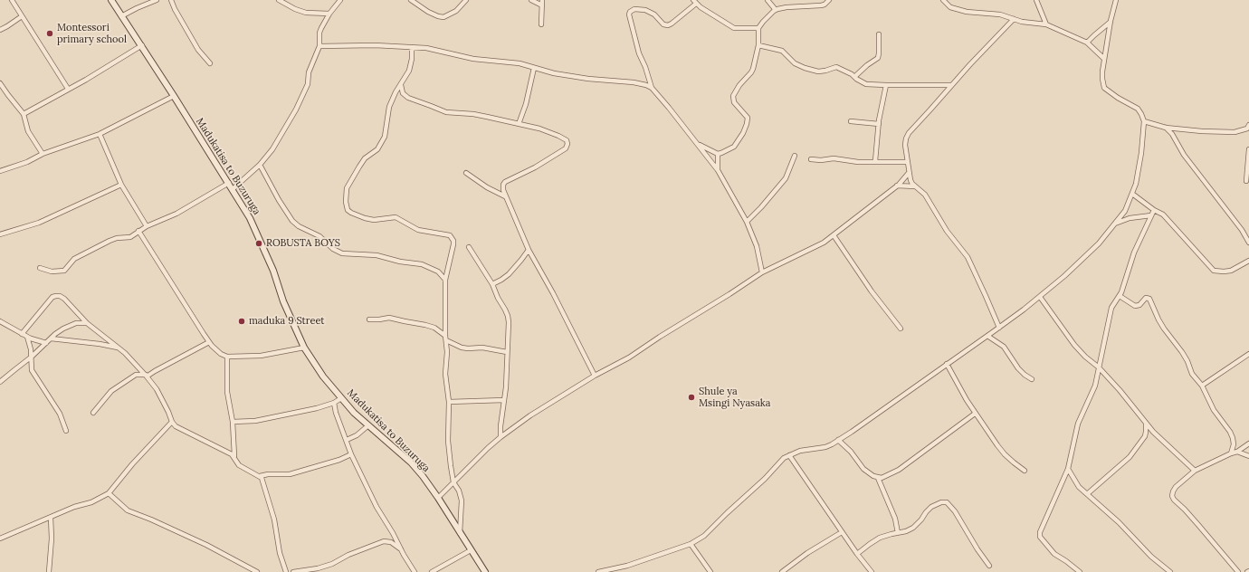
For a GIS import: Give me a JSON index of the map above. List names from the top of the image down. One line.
{"streets":{"main road":["Madukatisa to Buzuruga"]},"places":["Montessori primary school","ROBUSTA BOYS","maduka 9 Street","Shule ya Msingi Nyasaka"]}
